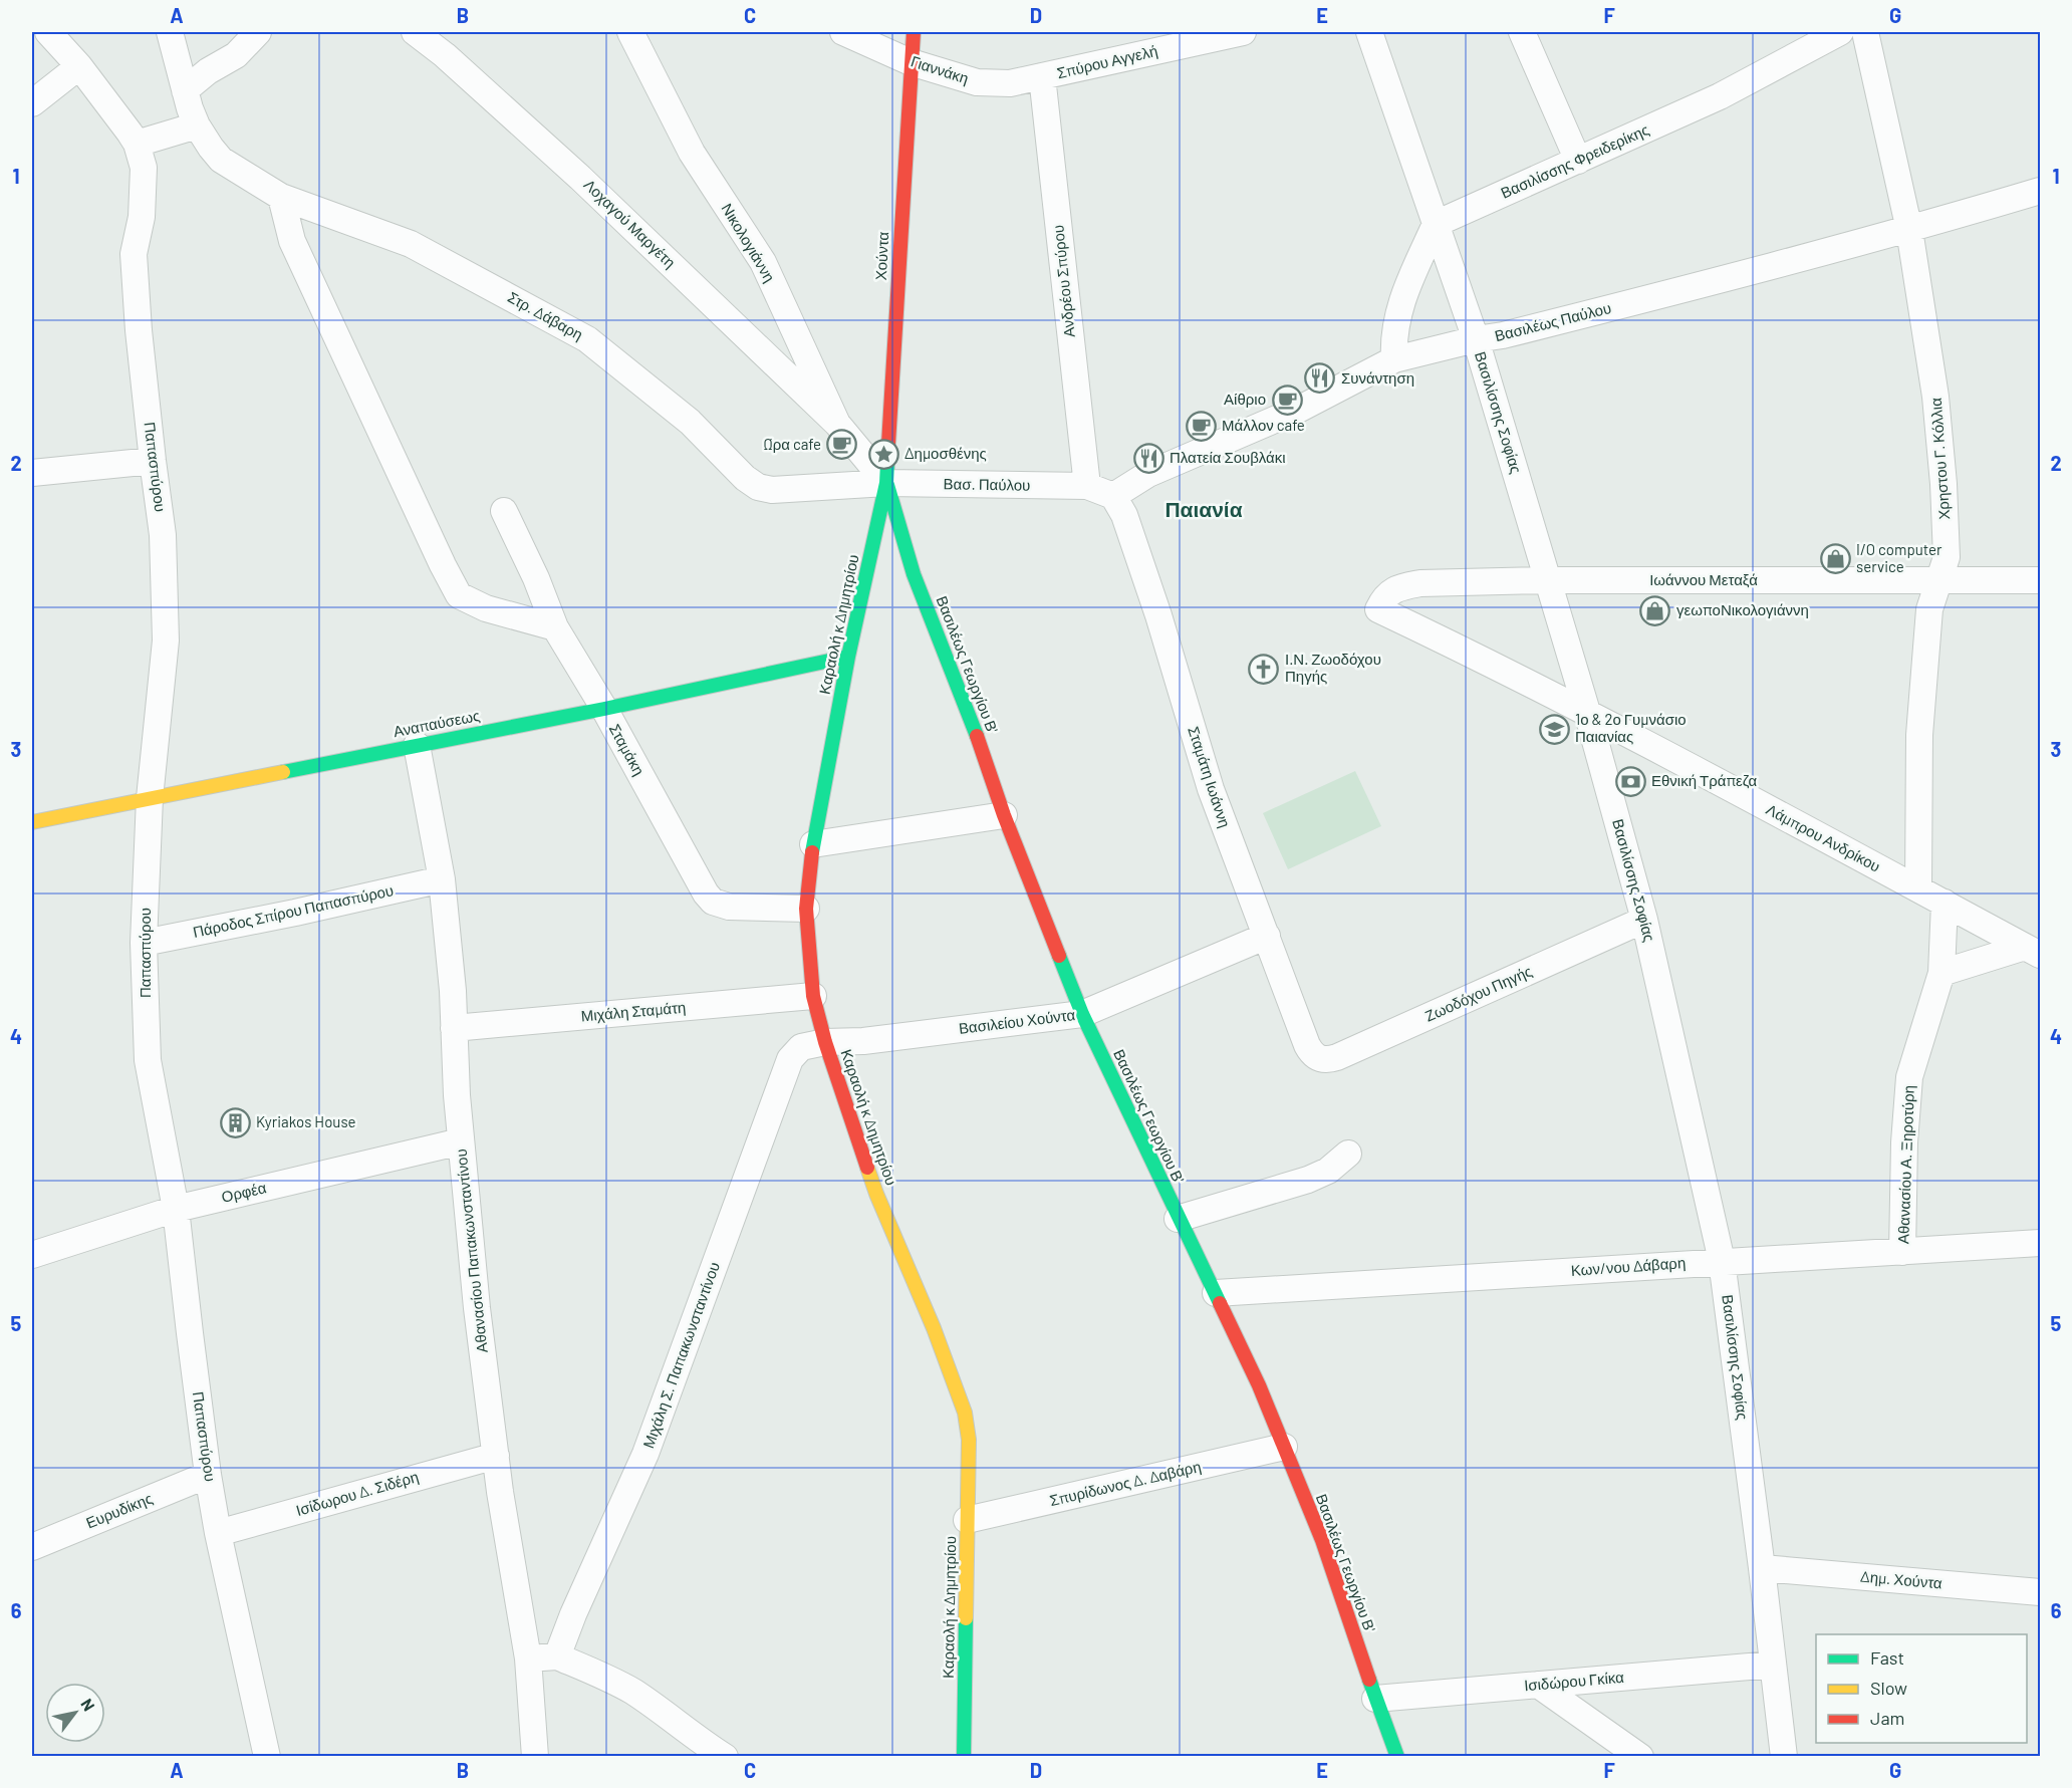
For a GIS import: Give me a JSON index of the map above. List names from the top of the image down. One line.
{"streets":{"street":["Σπύρου Αγγελή","Γιαννάκη","Βασιλίσσης Φρειδερίκης","Λοχαγού Μαργέτη","Νικολογιάννη","Χούντα","Ανδρέου Σπύρου","Στρ. Δάβαρη","Βασιλέως Παύλου","Βασιλίσσης Σοφίας","Χρηστου Γ. Κόλλια","Παπασπύρου","Βασ. Παύλου","Ιωάννου Μεταξά","Καραολή κ Δημητρίου","Βασιλέως Γεωργίου Β'","Αναπαύσεως","Σταμάκη","Σταμάτη Ιωάννη","Λάμπρου Ανδρίκου","Πάροδος Σπίρου Παπασπύρου","Ζωοδόχου Πηγής","Μιχάλη Σταμάτη","Βασιλείου Χούντα","Αθανασίου Α. Ξηροτύρη","Ορφέα","Αθανασίου Παπακωνσταντίνου","Κων/νου Δάβαρη","Μιχάλη Σ. Παπακωνσταντίνου","Σπυρίδωνος Δ. Δαβάρη","Ισίδωρου Δ. Σιδέρη","Ευρυδίκης","Δημ. Χούντα","Ισιδώρου Γκίκα"]},"crossings":[["Σπύρου Αγγελή","Γιαννάκη"],["Σπύρου Αγγελή","Ανδρέου Σπύρου"],["Γιαννάκη","Χούντα"],["Γιαννάκη","Ανδρέου Σπύρου"],["Βασιλίσσης Φρειδερίκης","Βασιλίσσης Σοφίας"],["Λοχαγού Μαργέτη","Νικολογιάννη"],["Νικολογιάννη","Χούντα"],["Νικολογιάννη","Στρ. Δάβαρη"],["Νικολογιάννη","Βασ. Παύλου"],["Νικολογιάννη","Καραολή κ Δημητρίου"],["Νικολογιάννη","Βασιλέως Γεωργίου Β'"],["Χούντα","Στρ. Δάβαρη"],["Χούντα","Βασ. Παύλου"],["Χούντα","Καραολή κ Δημητρίου"],["Χούντα","Βασιλέως Γεωργίου Β'"],["Ανδρέου Σπύρου","Βασ. Παύλου"],["Στρ. Δάβαρη","Βασ. Παύλου"],["Στρ. Δάβαρη","Καραολή κ Δημητρίου"],["Στρ. Δάβαρη","Βασιλέως Γεωργίου Β'"],["Βασιλέως Παύλου","Βασιλίσσης Σοφίας"],["Βασιλέως Παύλου","Χρηστου Γ. Κόλλια"],["Βασιλέως Παύλου","Σταμάτη Ιωάννη"],["Βασιλίσσης Σοφίας","Ιωάννου Μεταξά"],["Βασιλίσσης Σοφίας","Λάμπρου Ανδρίκου"],["Βασιλίσσης Σοφίας","Ζωοδόχου Πηγής"],["Βασιλίσσης Σοφίας","Κων/νου Δάβαρη"],["Βασιλίσσης Σοφίας","Δημ. Χούντα"],["Βασιλίσσης Σοφίας","Ισιδώρου Γκίκα"],["Χρηστου Γ. Κόλλια","Ιωάννου Μεταξά"],["Χρηστου Γ. Κόλλια","Λάμπρου Ανδρίκου"],["Παπασπύρου","Αναπαύσεως"],["Παπασπύρου","Πάροδος Σπίρου Παπασπύρου"],["Παπασπύρου","Ορφέα"],["Παπασπύρου","Ισίδωρου Δ. Σιδέρη"],["Παπασπύρου","Ευρυδίκης"],["Βασ. Παύλου","Καραολή κ Δημητρίου"],["Βασ. Παύλου","Βασιλέως Γεωργίου Β'"],["Ιωάννου Μεταξά","Λάμπρου Ανδρίκου"],["Καραολή κ Δημητρίου","Βασιλέως Γεωργίου Β'"],["Καραολή κ Δημητρίου","Αναπαύσεως"],["Καραολή κ Δημητρίου","Σταμάκη"],["Καραολή κ Δημητρίου","Μιχάλη Σταμάτη"],["Καραολή κ Δημητρίου","Βασιλείου Χούντα"],["Καραολή κ Δημητρίου","Μιχάλη Σ. Παπακωνσταντίνου"],["Καραολή κ Δημητρίου","Σπυρίδωνος Δ. Δαβάρη"],["Βασιλέως Γεωργίου Β'","Βασιλείου Χούντα"],["Βασιλέως Γεωργίου Β'","Κων/νου Δάβαρη"],["Βασιλέως Γεωργίου Β'","Σπυρίδωνος Δ. Δαβάρη"],["Βασιλέως Γεωργίου Β'","Ισιδώρου Γκίκα"],["Αναπαύσεως","Σταμάκη"],["Αναπαύσεως","Αθανασίου Παπακωνσταντίνου"],["Σταμάτη Ιωάννη","Ζωοδόχου Πηγής"],["Σταμάτη Ιωάννη","Βασιλείου Χούντα"],["Λάμπρου Ανδρίκου","Αθανασίου Α. Ξηροτύρη"],["Πάροδος Σπίρου Παπασπύρου","Αθανασίου Παπακωνσταντίνου"],["Μιχάλη Σταμάτη","Αθανασίου Παπακωνσταντίνου"],["Βασιλείου Χούντα","Μιχάλη Σ. Παπακωνσταντίνου"],["Αθανασίου Α. Ξηροτύρη","Κων/νου Δάβαρη"],["Ορφέα","Αθανασίου Παπακωνσταντίνου"],["Αθανασίου Παπακωνσταντίνου","Ισίδωρου Δ. Σιδέρη"]],"districts":["Παιανία"],"places":{"restaurant":["Συνάντηση","Πλατεία Σουβλάκι"],"cafe":["Αίθριο","Μάλλον cafe","Ώρα cafe"],"place":["Δημοσθένης"],"shop":["I/O computer service","γεωποΝικολογιάννη"],"church":["Ι.Ν. Ζωοδόχου Πηγής"],"school or university":["1ο & 2ο Γυμνάσιο Παιανίας"],"bank":["Εθνική Τράπεζα"],"building":["Kyriakos House"]},"legend":["Fast","Slow","Jam"],"north":"top right","grid":{"columns":["A","B","C","D","E","F","G"],"rows":["1","2","3","4","5","6"]}}
